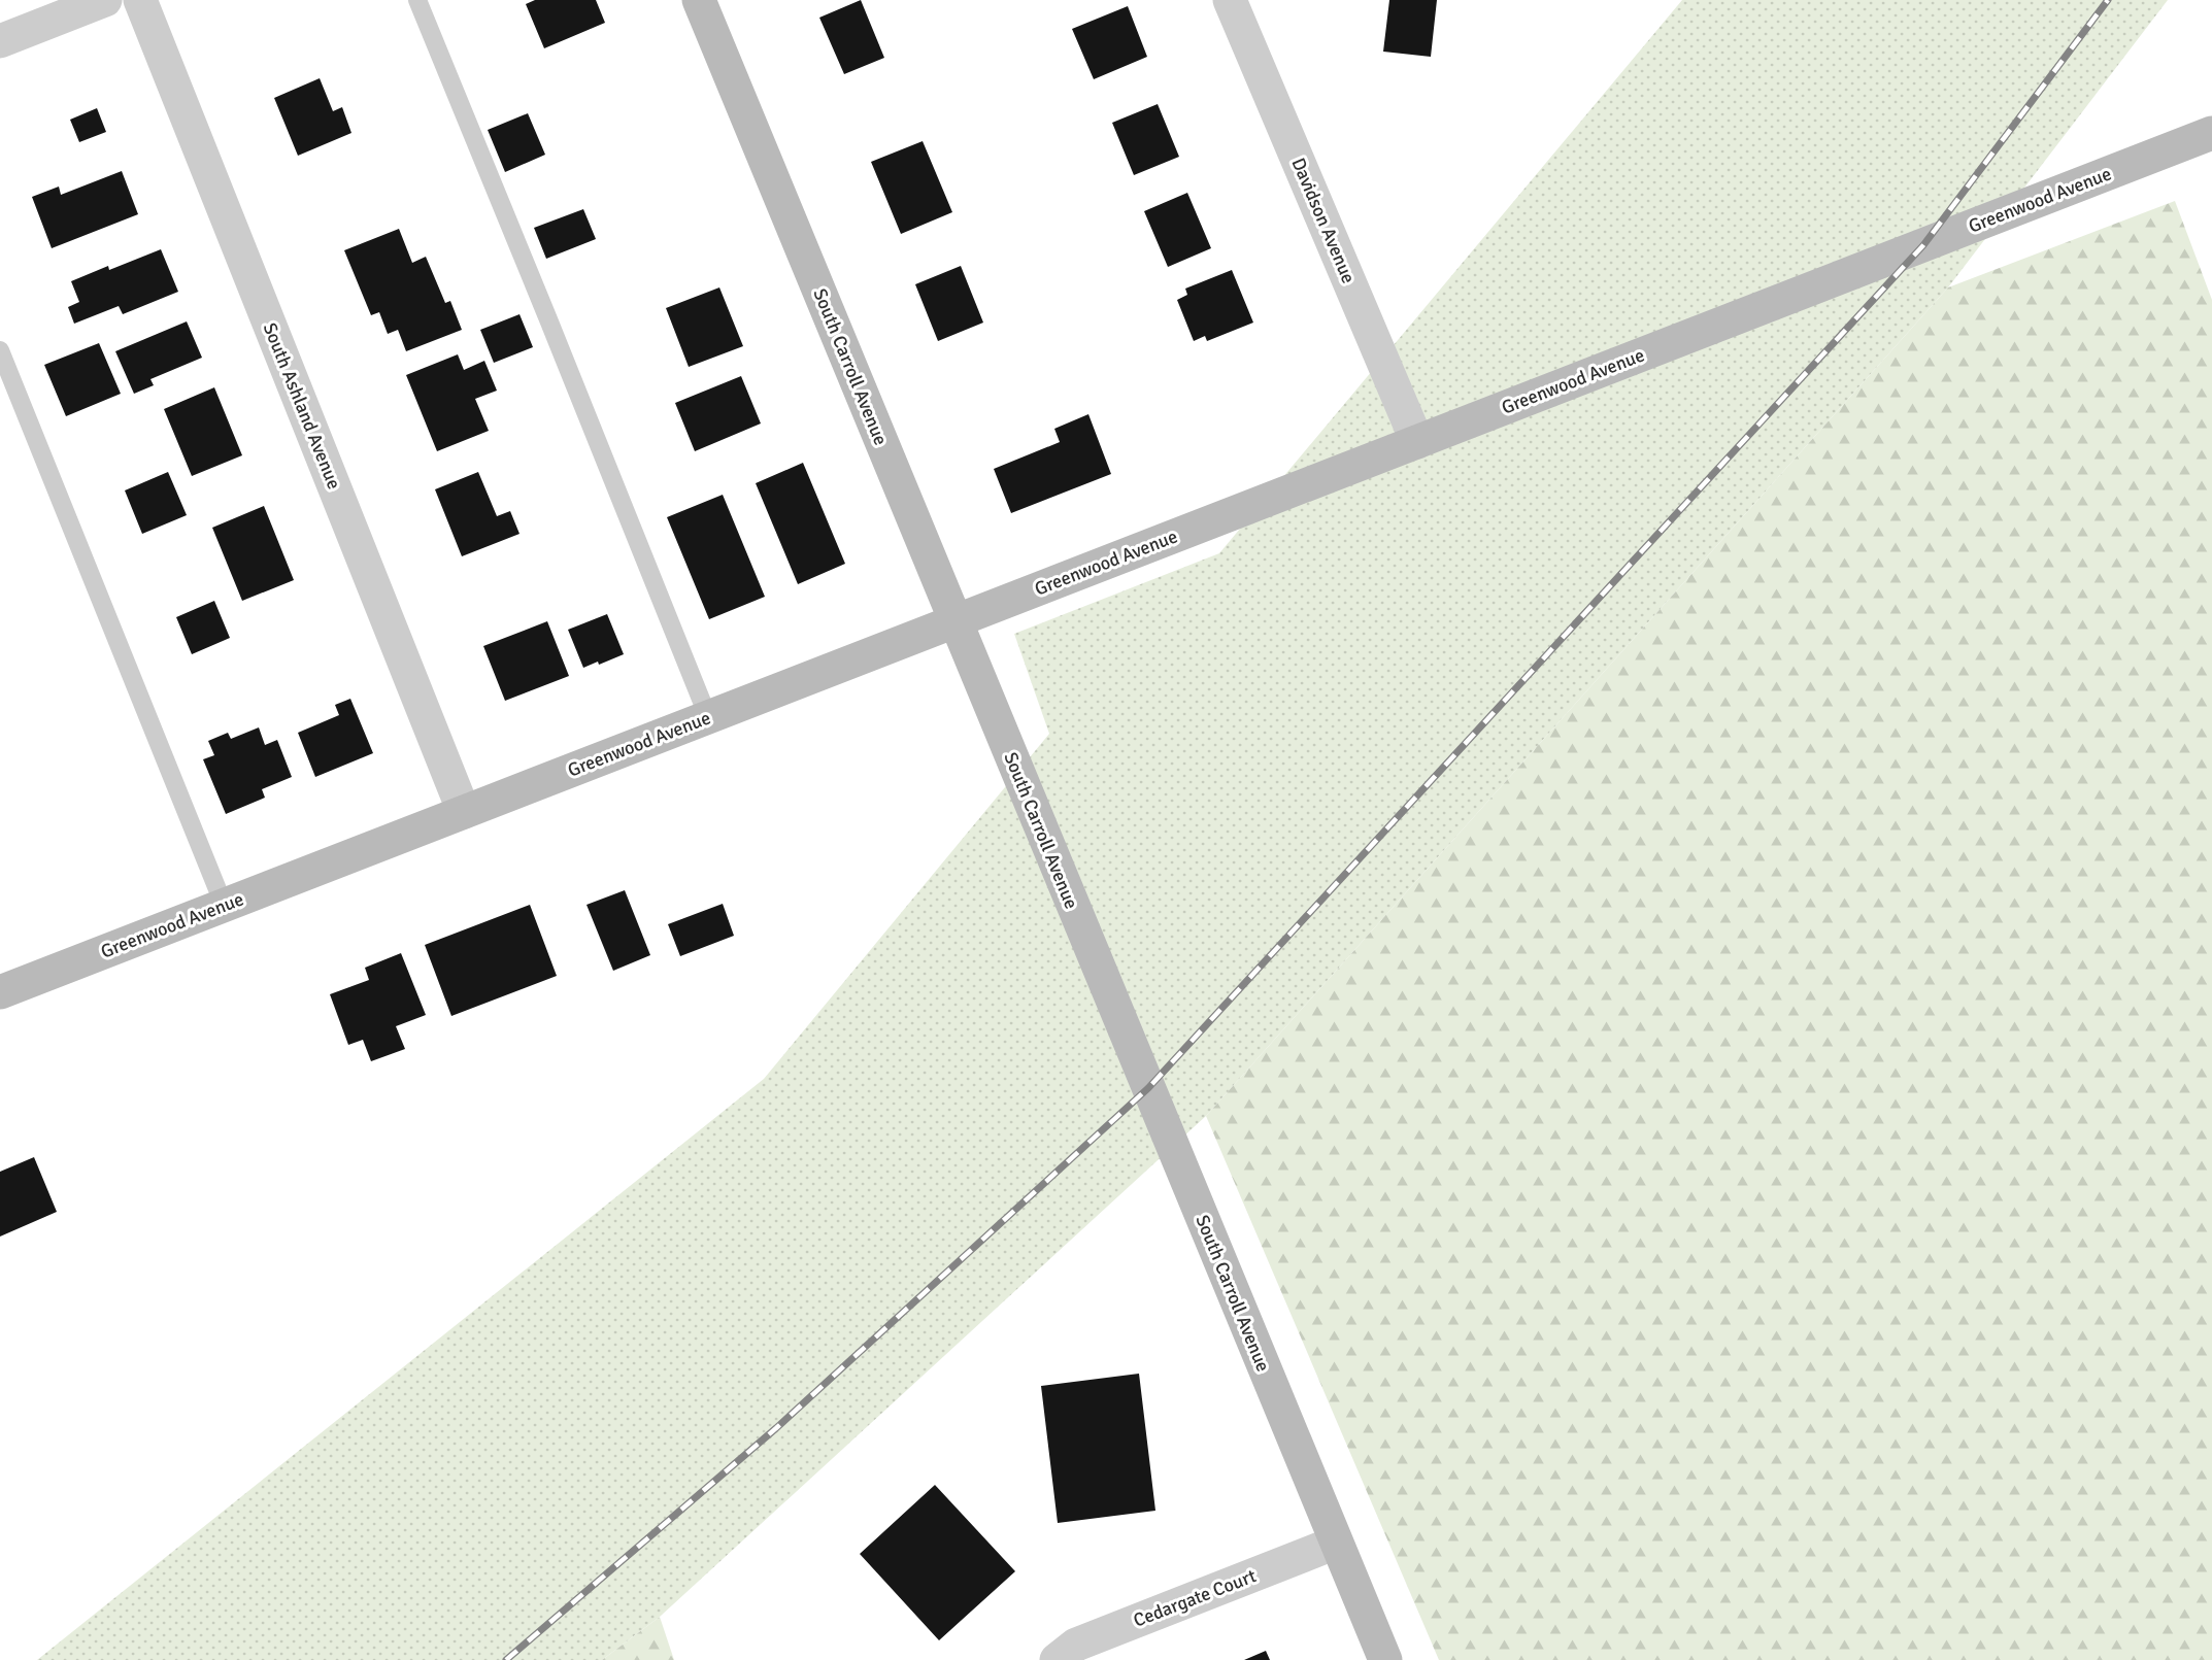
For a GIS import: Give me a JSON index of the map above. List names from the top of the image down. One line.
{"streets":{"street":["Greenwood Avenue","Davidson Avenue","South Carroll Avenue","South Ashland Avenue","Cedargate Court"]},"crossings":[["Greenwood Avenue","Davidson Avenue"],["Greenwood Avenue","South Carroll Avenue"],["Greenwood Avenue","South Ashland Avenue"],["South Carroll Avenue","Cedargate Court"]]}
